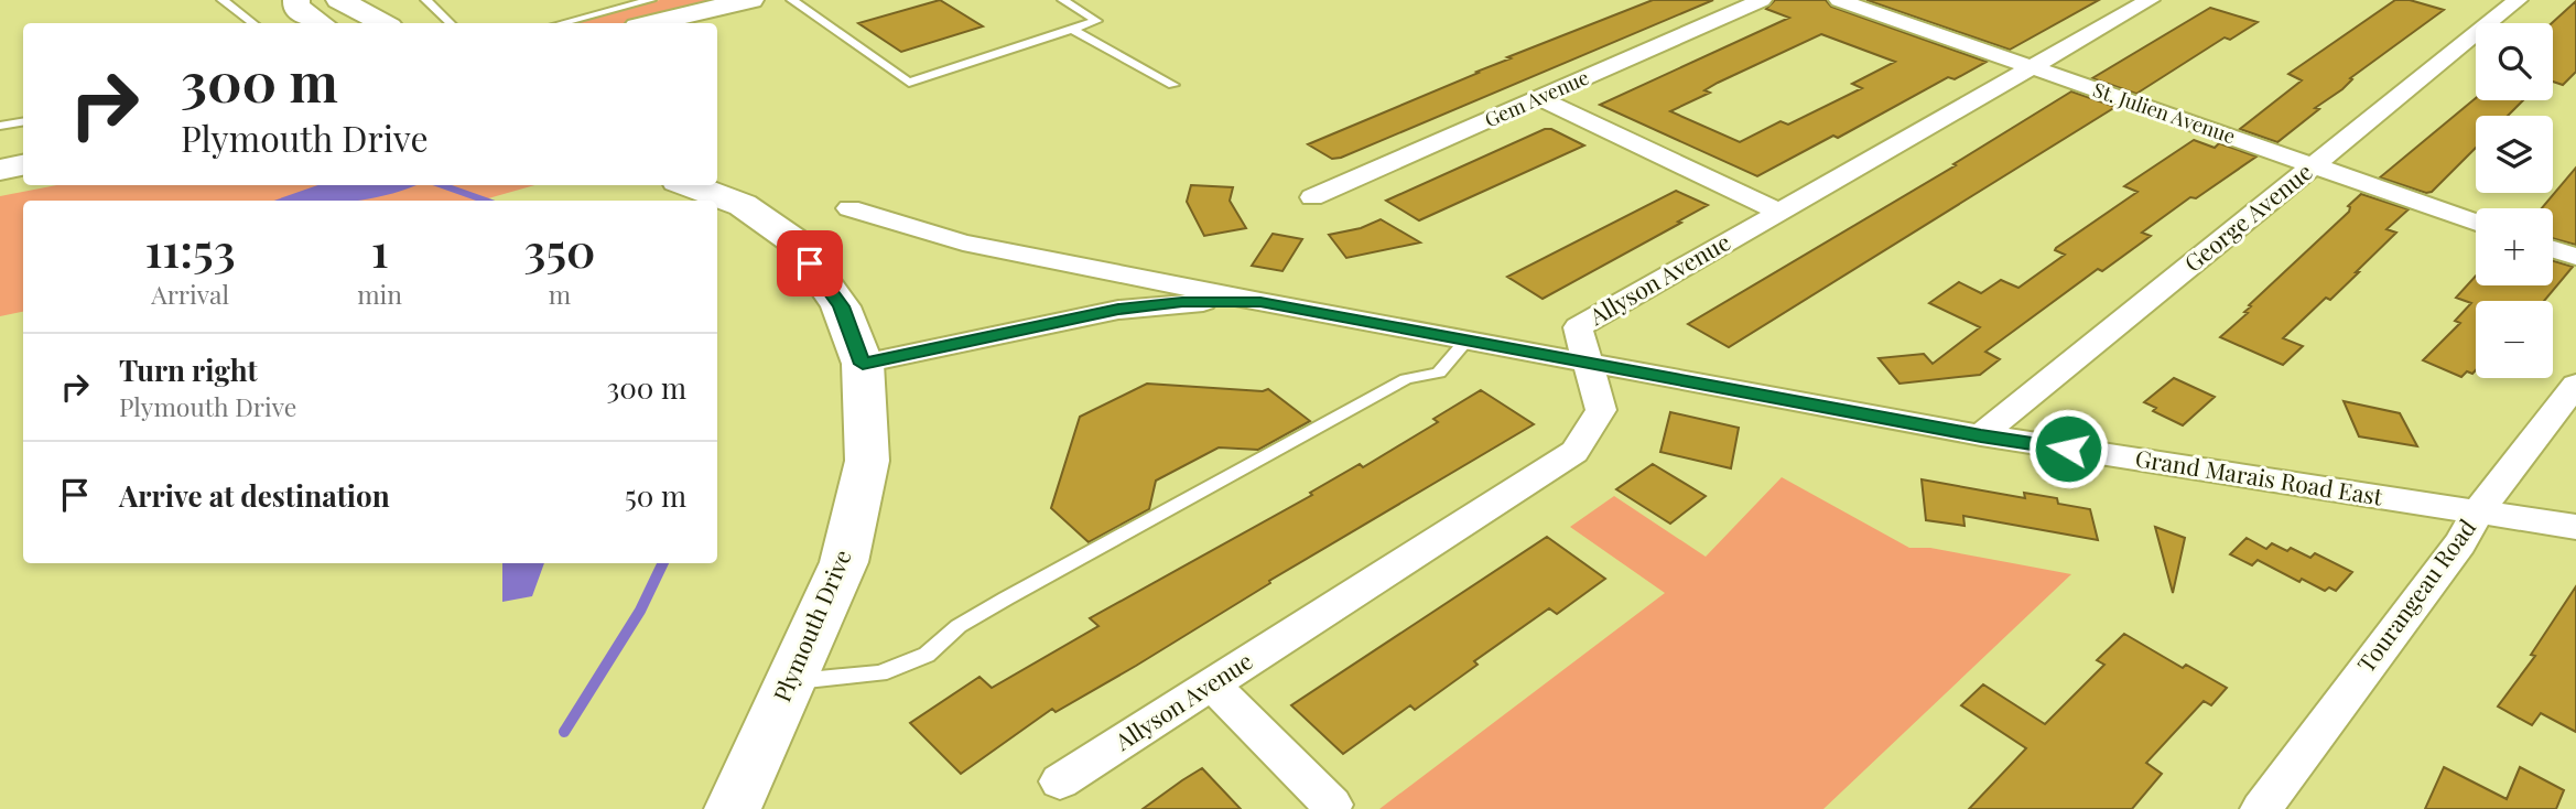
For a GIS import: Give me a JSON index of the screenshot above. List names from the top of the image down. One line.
{"streets":{"street":["Gem Avenue","St. Julien Avenue","George Avenue","Allyson Avenue","Grand Marais Road East","Tourangeau Road","Plymouth Drive"]},"crossings":[["St. Julien Avenue","George Avenue"],["St. Julien Avenue","Allyson Avenue"],["George Avenue","Grand Marais Road East"],["Allyson Avenue","Grand Marais Road East"],["Grand Marais Road East","Tourangeau Road"],["Grand Marais Road East","Plymouth Drive"]],"page":{"map_buttons":["+","−"],"turn":["300 m","Plymouth Drive"],"eta":["11:53","Arrival","1","min","350","m"],"list":[{"name":"Turn right","note":"Plymouth Drive","value":"300 m"},{"name":"Arrive at destination","value":"50 m"}]}}
